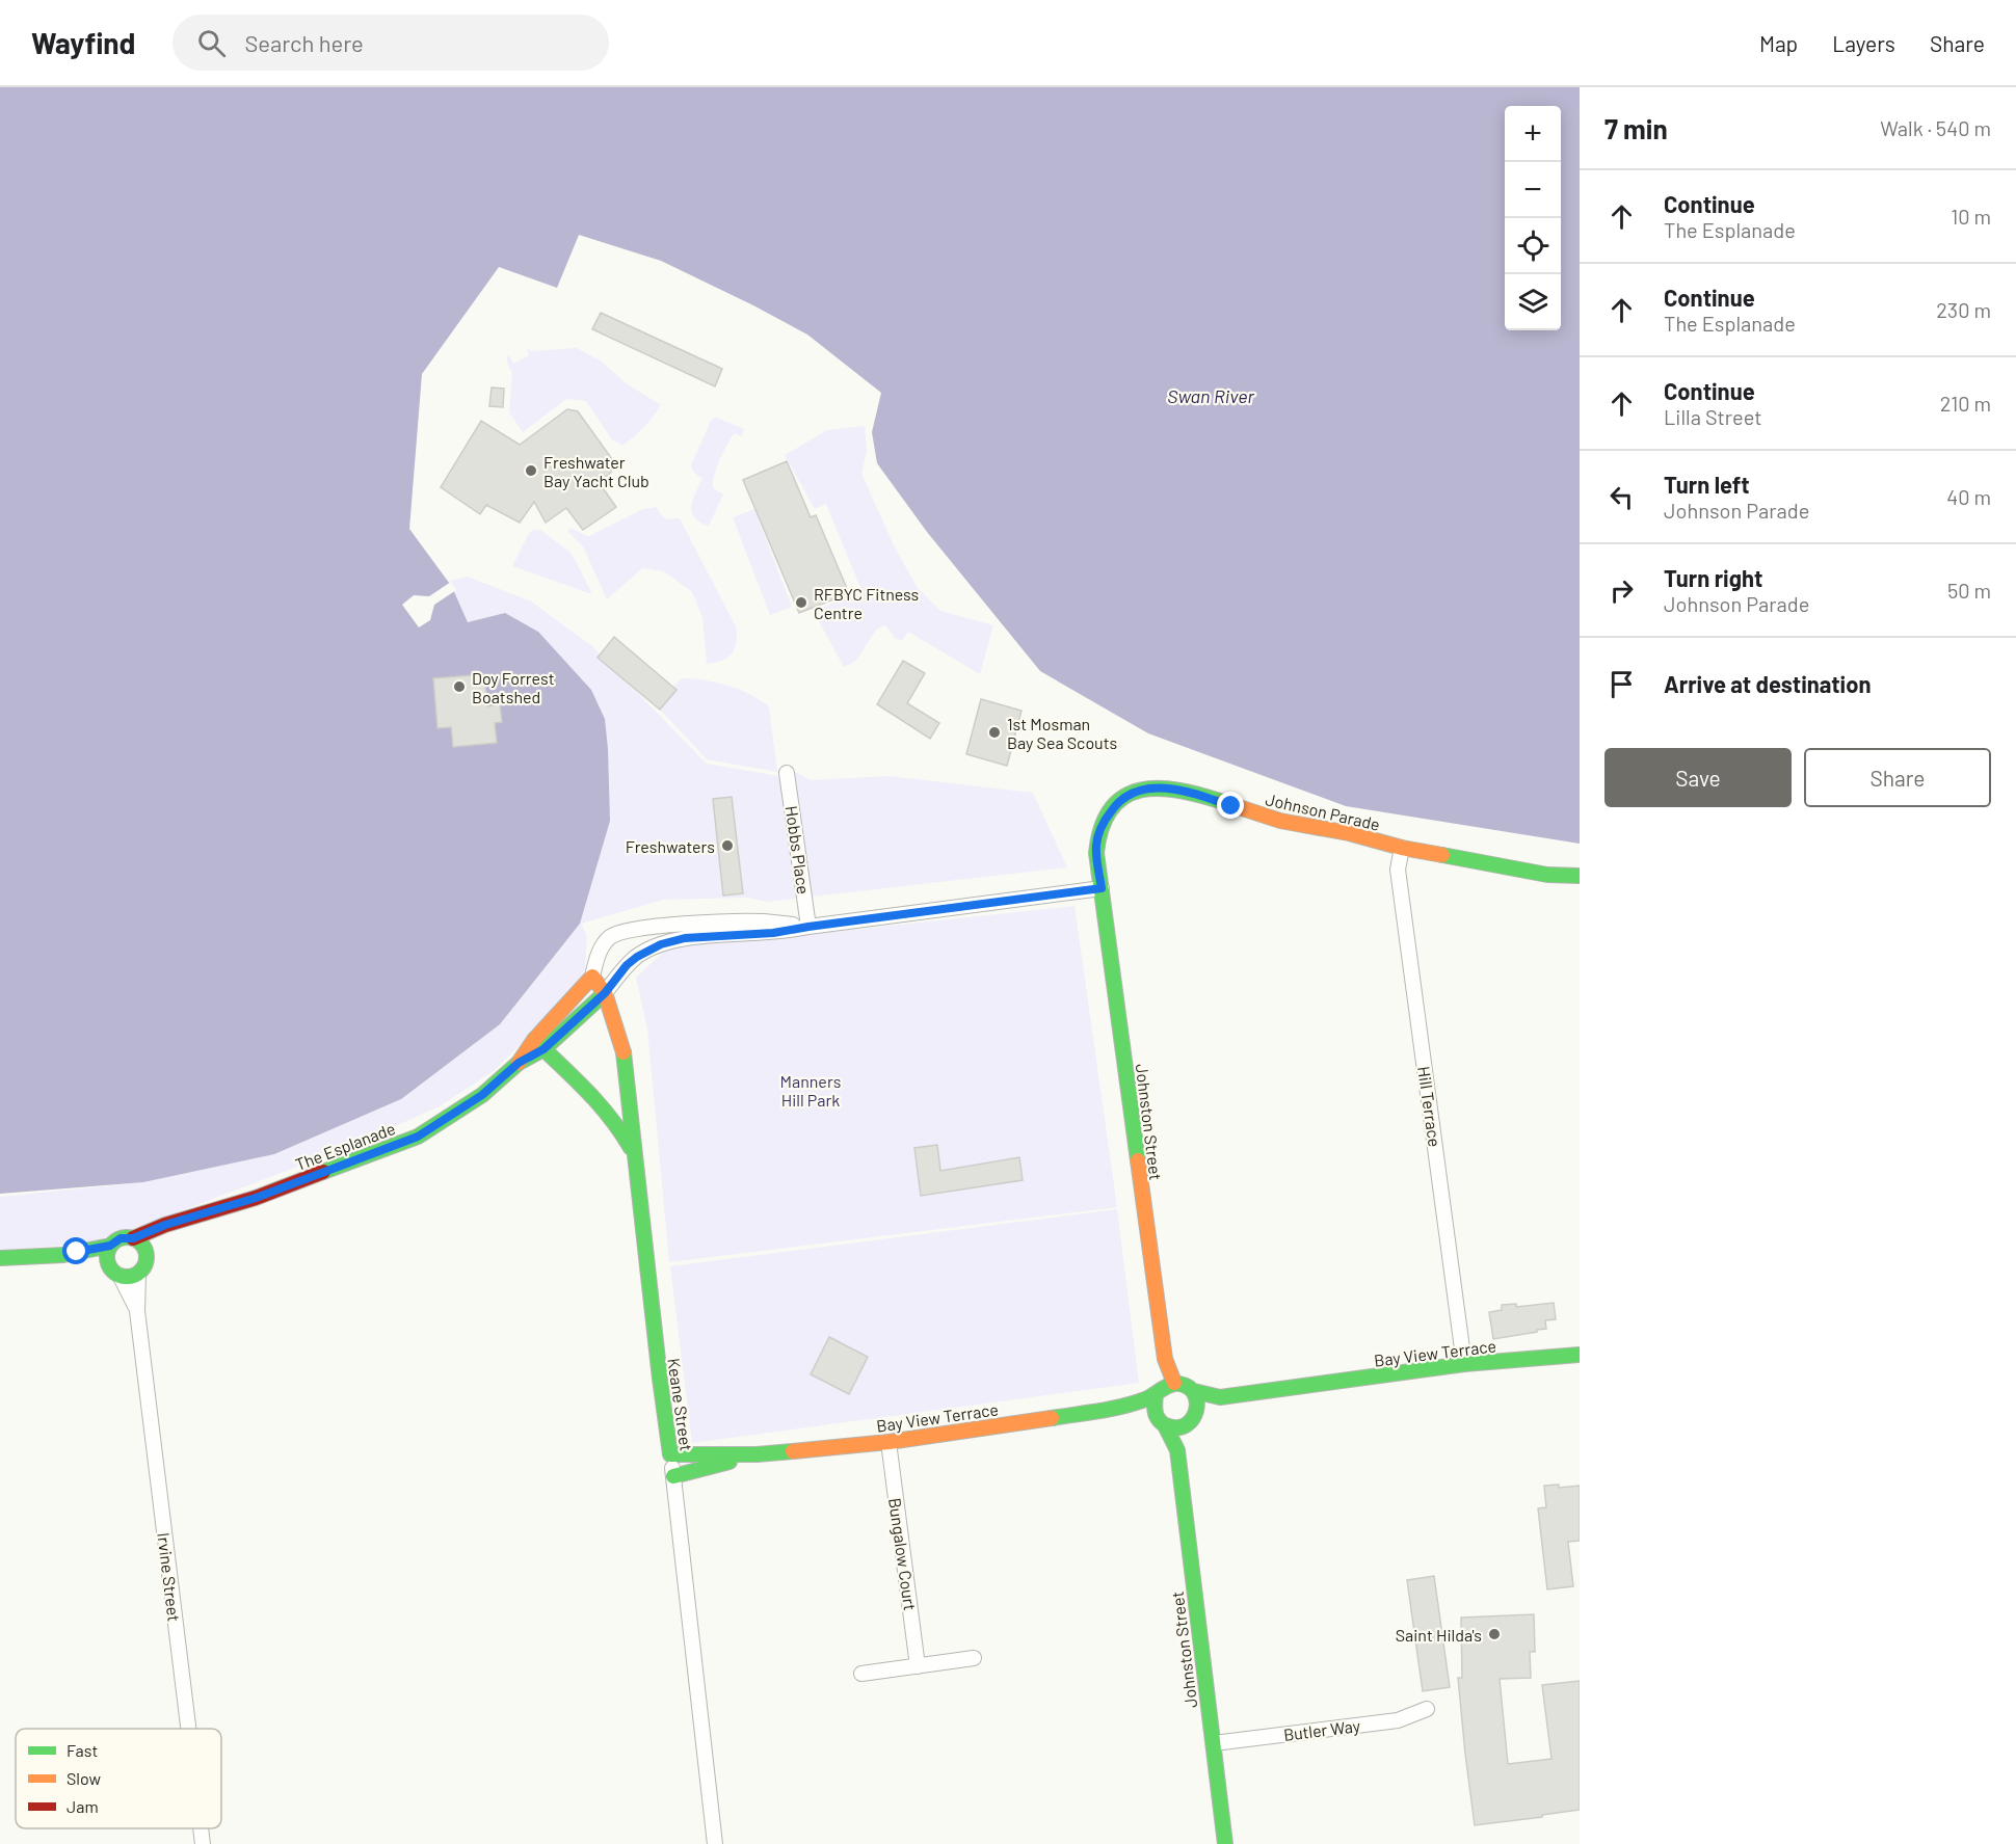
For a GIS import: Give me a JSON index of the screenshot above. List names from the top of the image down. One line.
{"streets":{"street":["Johnson Parade","Hobbs Place","Hill Terrace","Johnston Street","The Esplanade","Bay View Terrace","Keane Street","Bungalow Court","Irvine Street","Butler Way"]},"crossings":[["Johnson Parade","Hill Terrace"],["Johnson Parade","Johnston Street"],["Hill Terrace","Bay View Terrace"],["Johnston Street","Bay View Terrace"],["Johnston Street","Butler Way"],["The Esplanade","Keane Street"],["The Esplanade","Irvine Street"],["Bay View Terrace","Keane Street"],["Bay View Terrace","Bungalow Court"]],"water":["Swan River"],"parks":["Manners Hill Park"],"places":["Freshwater Bay Yacht Club","RFBYC Fitness Centre","Doy Forrest Boatshed","1st Mosman Bay Sea Scouts","Freshwaters","Saint Hilda's"],"legend":["Fast","Slow","Jam"],"page":{"header":"Wayfind","search":"Search here","nav":["Map","Layers","Share"],"heading":["7 min","Walk · 540 m"],"map_buttons":["+","−"],"list":[["Continue","The Esplanade","10 m"],["Continue","The Esplanade","230 m"],["Continue","Lilla Street","210 m"],["Turn left","Johnson Parade","40 m"],["Turn right","Johnson Parade","50 m"],"Arrive at destination"],"buttons":["Save","Share"]}}
